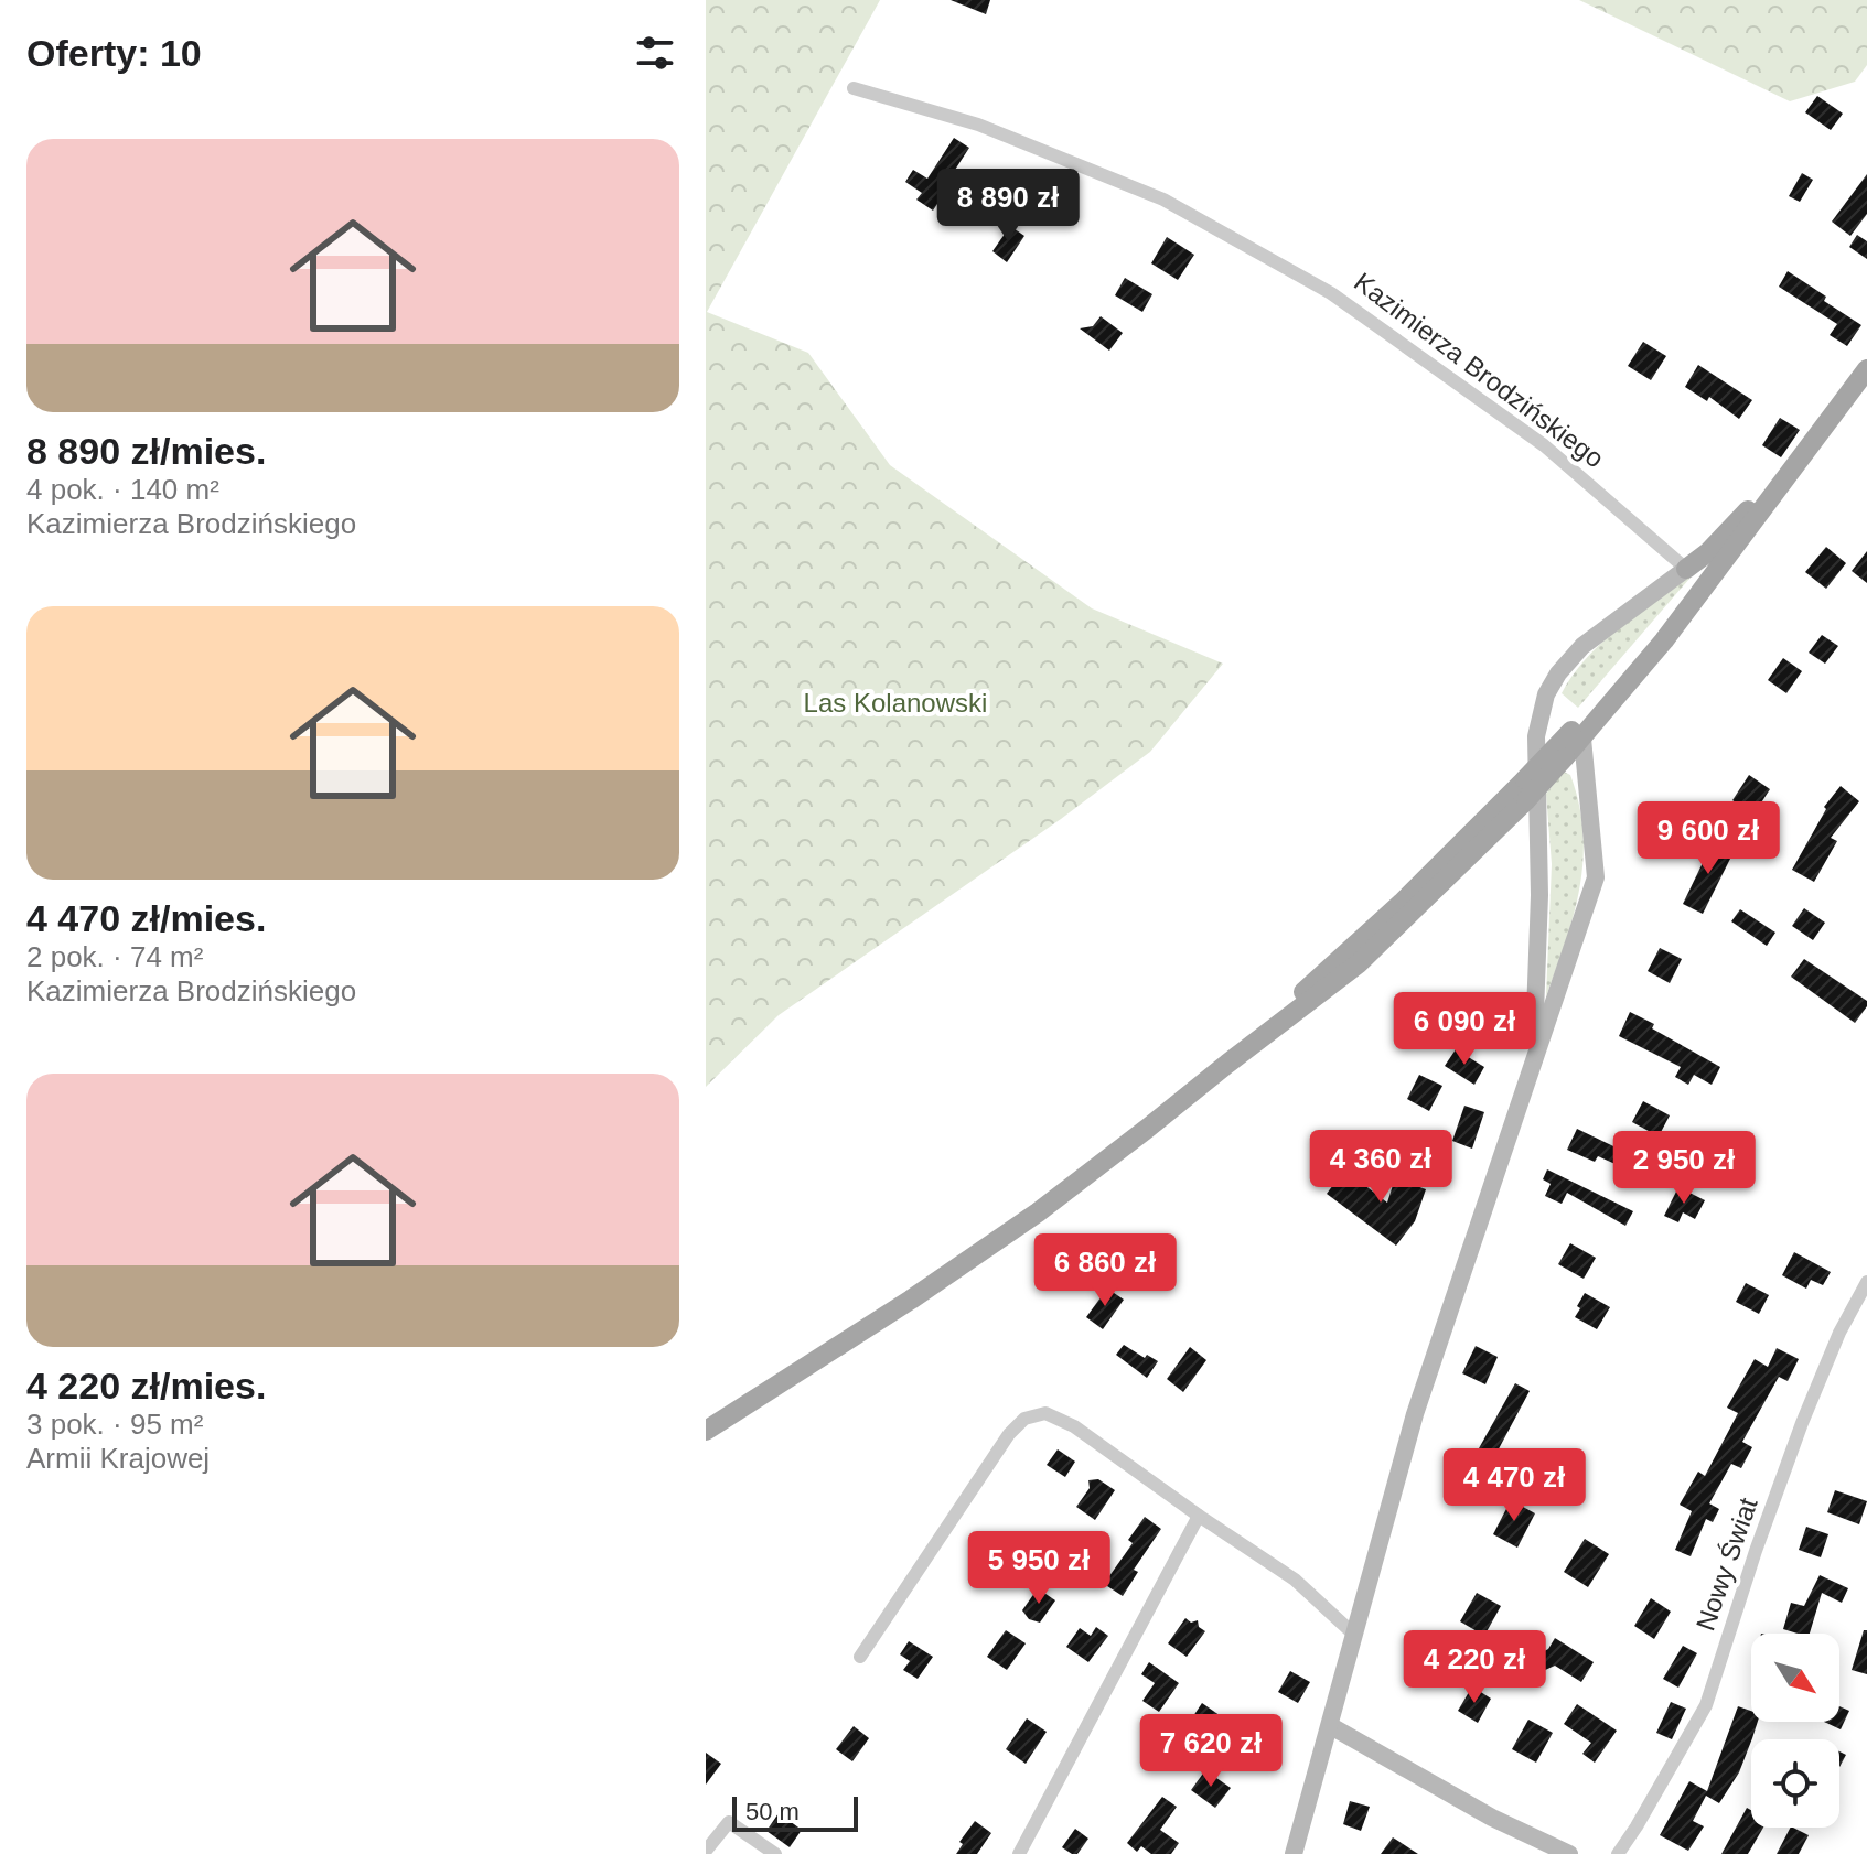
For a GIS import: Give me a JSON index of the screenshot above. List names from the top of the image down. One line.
{"streets":{"street":["Kazimierza Brodzińskiego","Nowy Świat"]},"parks":["Las Kolanowski"],"scale_bar":"50 m","north":"bottom right","page":{"heading":"Oferty: 10","list":[{"name":"8 890 zł/mies.","note":"4 pok. · 140 m² · Kazimierza Brodzińskiego"},{"name":"4 470 zł/mies.","note":"2 pok. · 74 m² · Kazimierza Brodzińskiego"},{"name":"4 220 zł/mies.","note":"3 pok. · 95 m² · Armii Krajowej"}],"price":["8 890 zł","9 600 zł","6 090 zł","4 360 zł","2 950 zł","6 860 zł","4 470 zł","5 950 zł","4 220 zł","7 620 zł"],"scale":"50 m"}}
